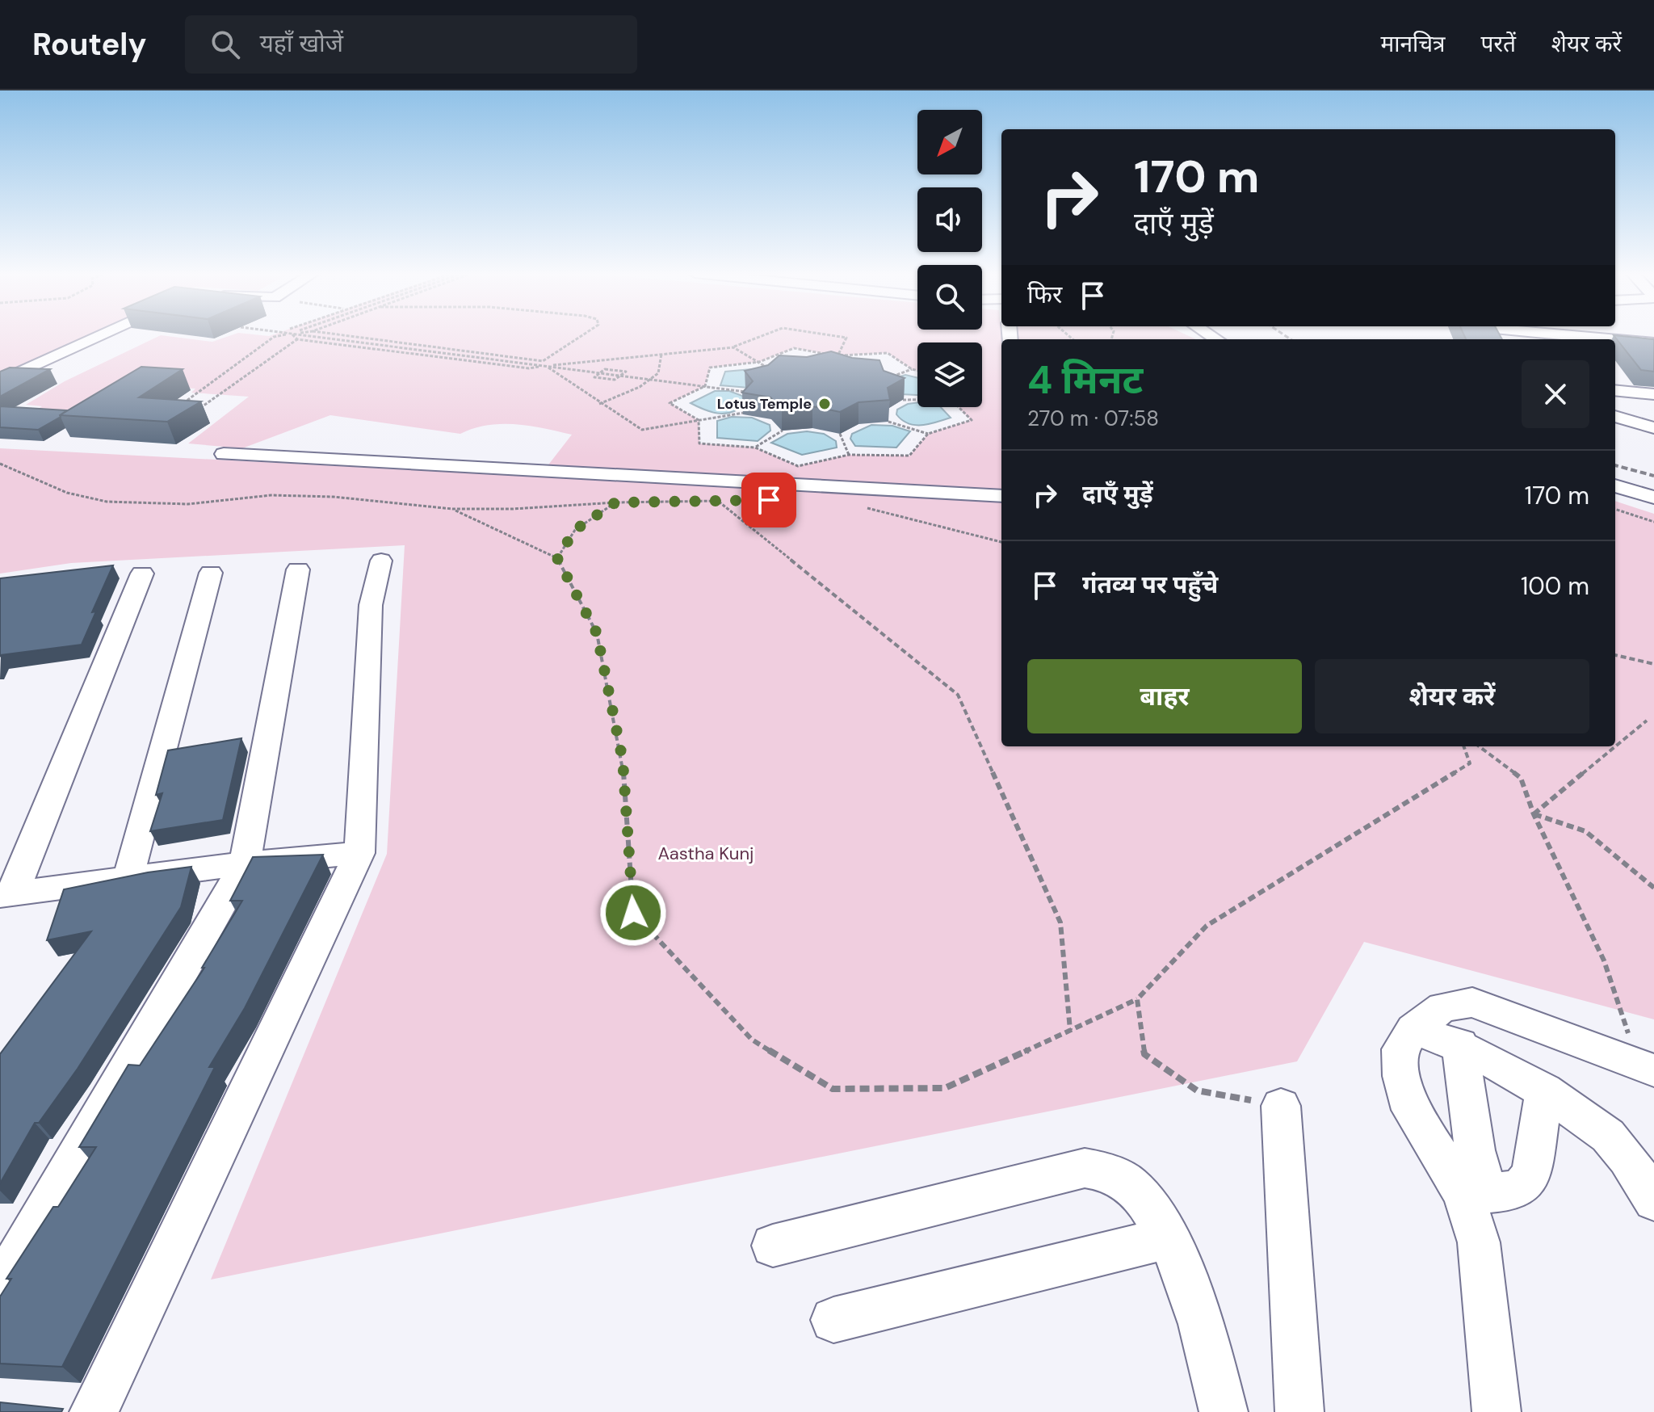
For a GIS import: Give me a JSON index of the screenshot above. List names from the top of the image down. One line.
{"parks":["Aastha Kunj"],"places":["Lotus Temple"],"north":"bottom left","page":{"header":"Routely","search":"यहाँ खोजें","nav":["मानचित्र","परतें","शेयर करें"],"turn":["170 m","दाएँ मुड़ें"],"then":"फिर","heading":["4 मिनट","270 m · 07:58"],"list":[{"name":"दाएँ मुड़ें","value":"170 m"},{"name":"गंतव्य पर पहुँचे","value":"100 m"}],"buttons":["बाहर","शेयर करें"]}}
